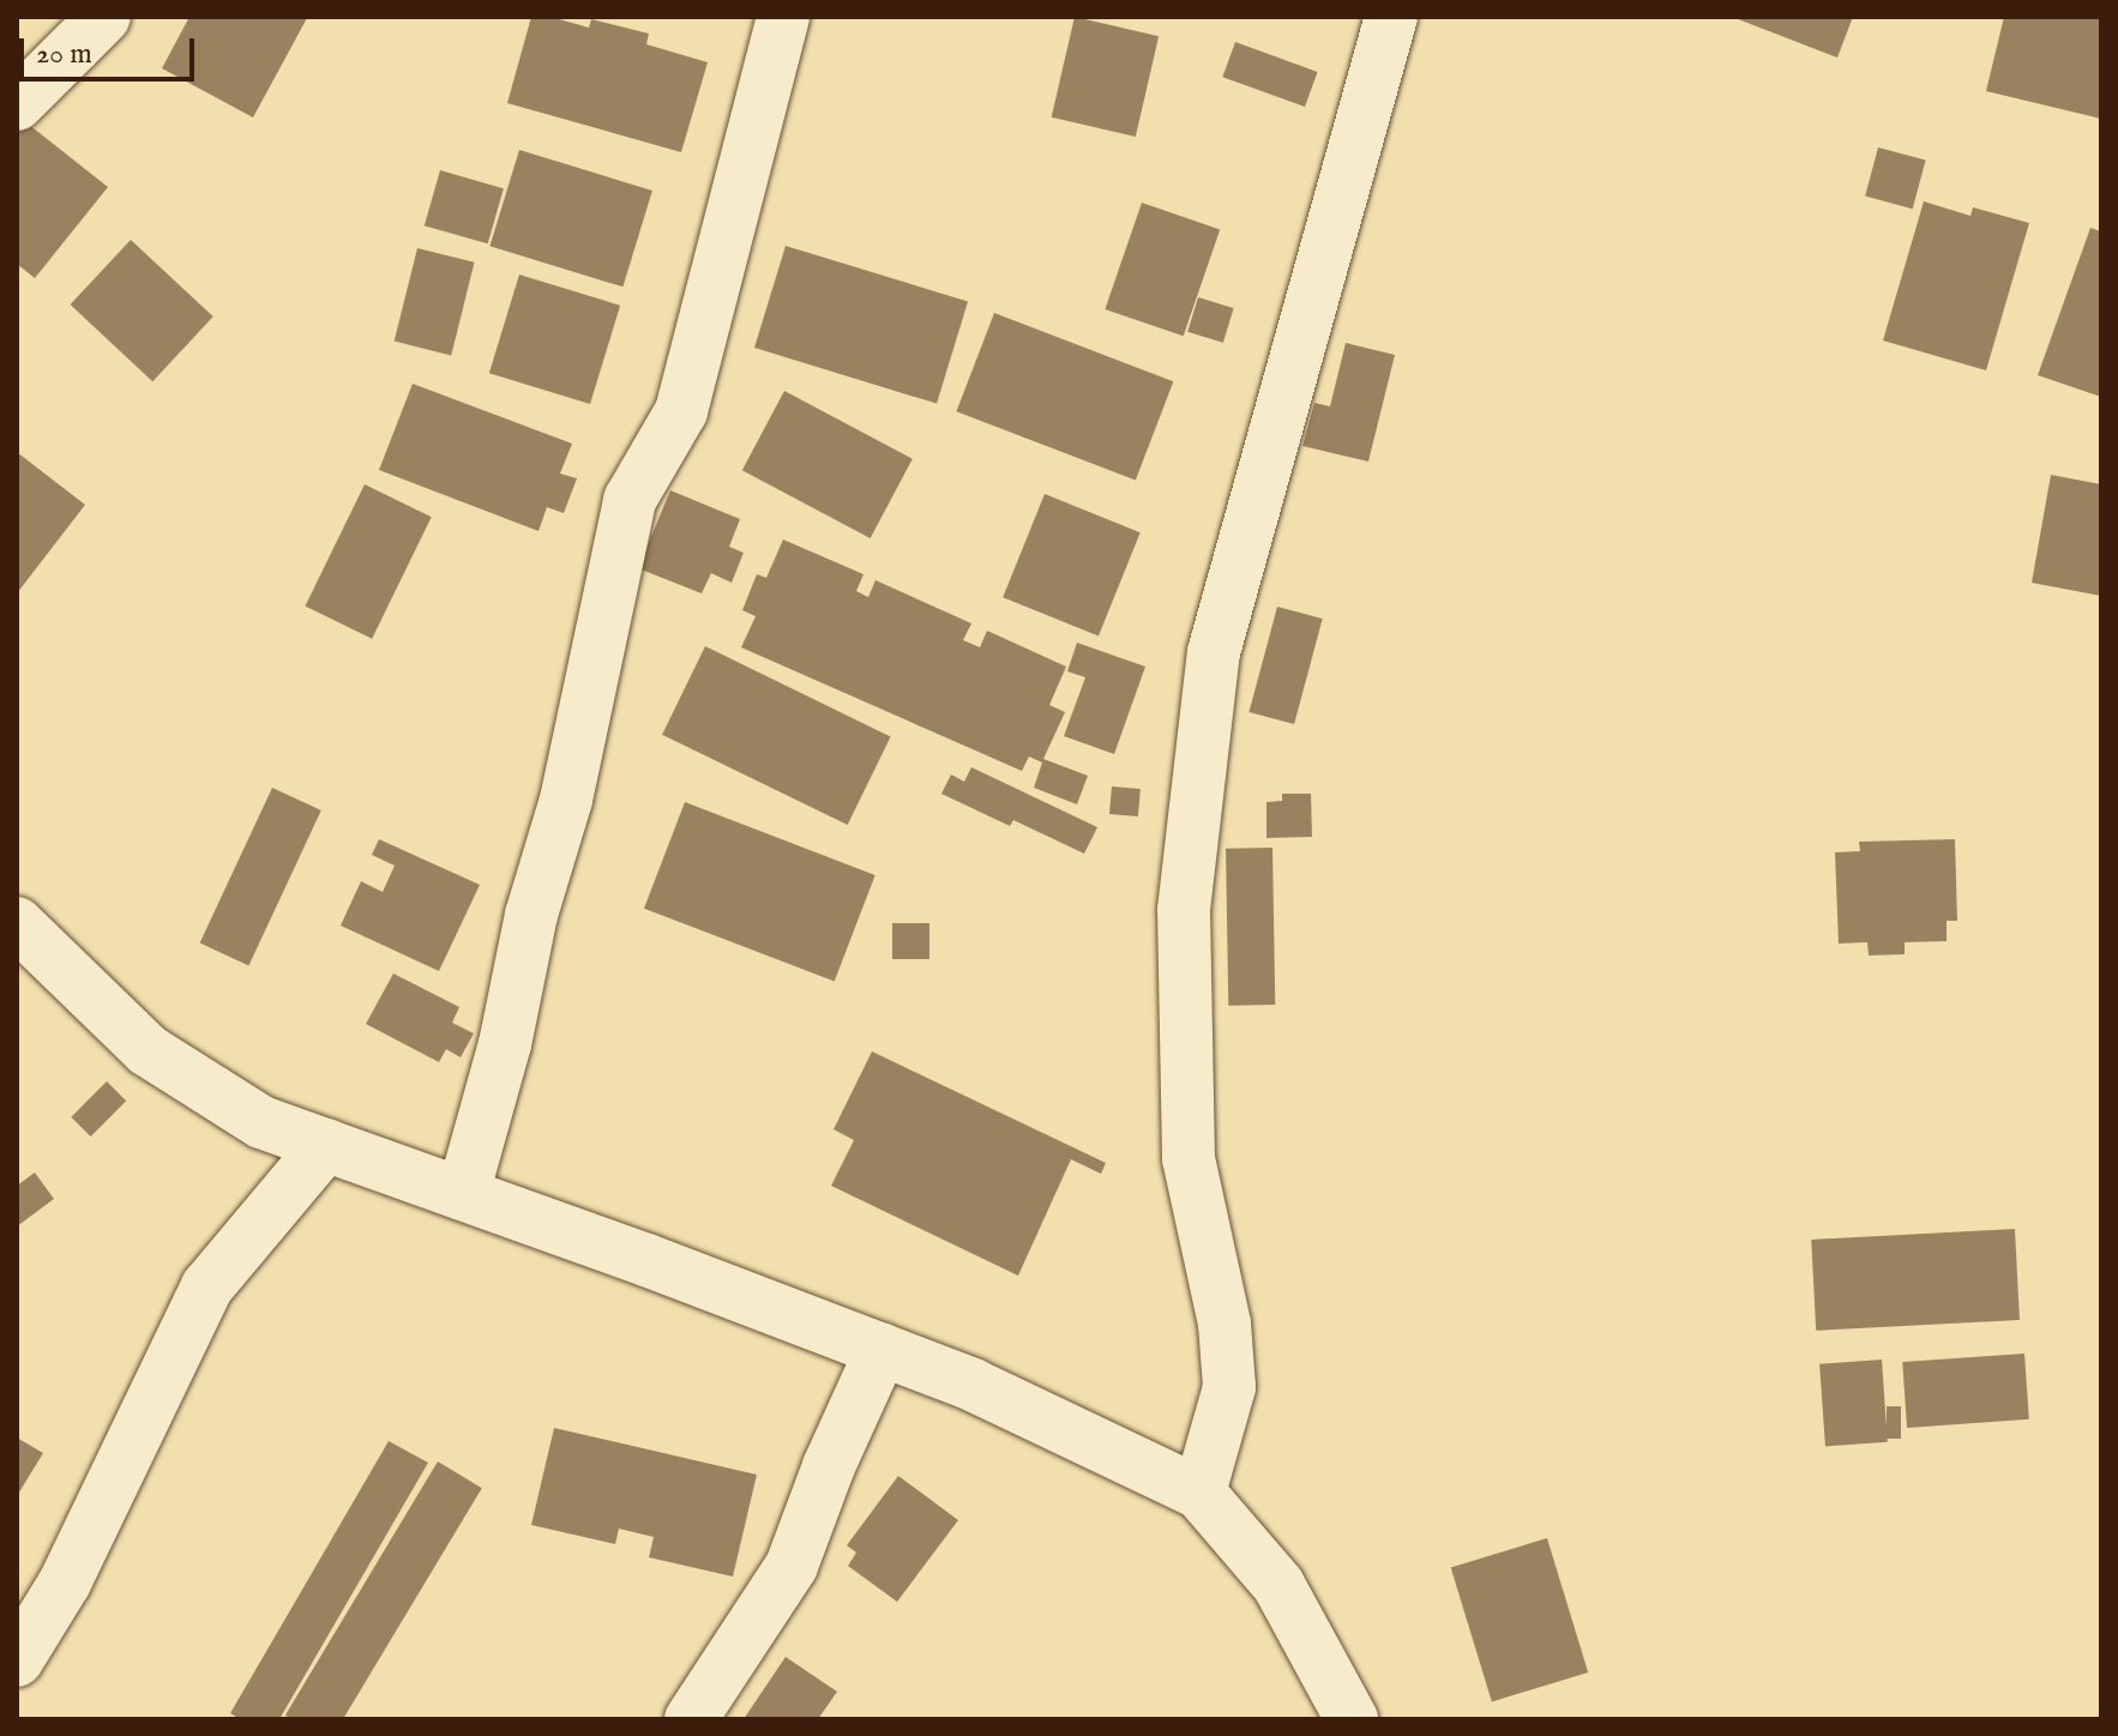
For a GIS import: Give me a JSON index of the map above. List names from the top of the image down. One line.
{"scale_bar":"20 m"}
